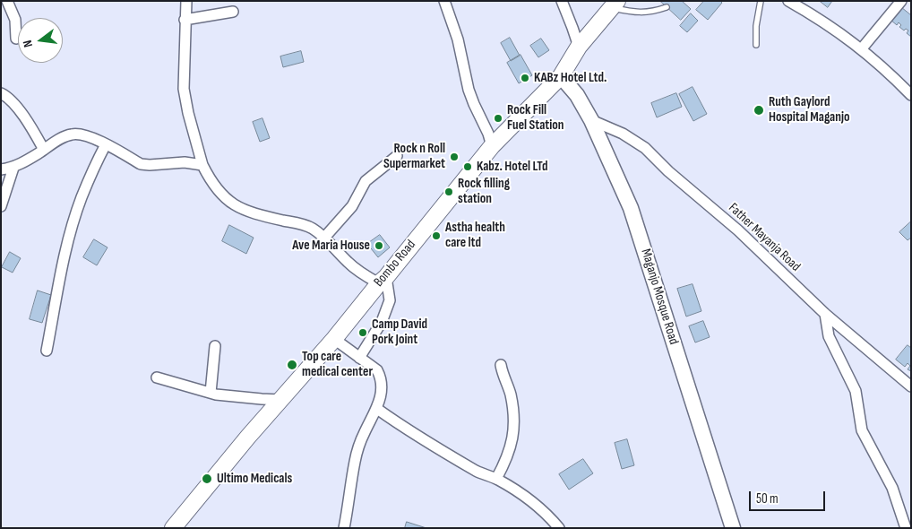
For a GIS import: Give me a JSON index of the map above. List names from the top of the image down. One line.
{"streets":{"main road":["Bombo Road"],"street":["Father Mayanja Road","Maganjo Mosque Road"]},"crossings":[["Father Mayanja Road","Maganjo Mosque Road"],["Bombo Road","Maganjo Mosque Road"]],"places":["KABz Hotel Ltd.","Ruth Gaylord Hospital Maganjo","Rock Fill Fuel Station","Rock n Roll Supermarket","Kabz. Hotel LTd","Rock filling station","Astha health care ltd","Ave Maria House","Camp David Pork Joint","Top care medical center","Ultimo Medicals"],"scale_bar":"50 m","north":"left"}
